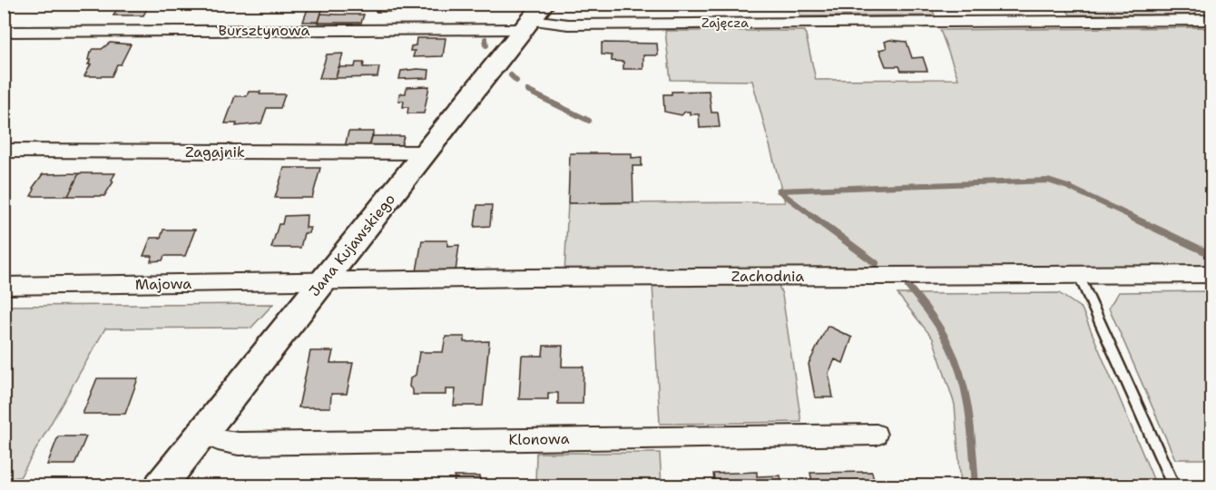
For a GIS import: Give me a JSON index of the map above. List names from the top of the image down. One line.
{"streets":{"main road":["Jana Kujawskiego"],"street":["Zajęcza","Bursztynowa","Zagajnik","Zachodnia","Majowa","Klonowa"]},"crossings":[["Zajęcza","Bursztynowa"],["Zajęcza","Jana Kujawskiego"],["Bursztynowa","Jana Kujawskiego"],["Zagajnik","Jana Kujawskiego"],["Jana Kujawskiego","Zachodnia"],["Jana Kujawskiego","Majowa"],["Jana Kujawskiego","Klonowa"],["Zachodnia","Majowa"]]}
